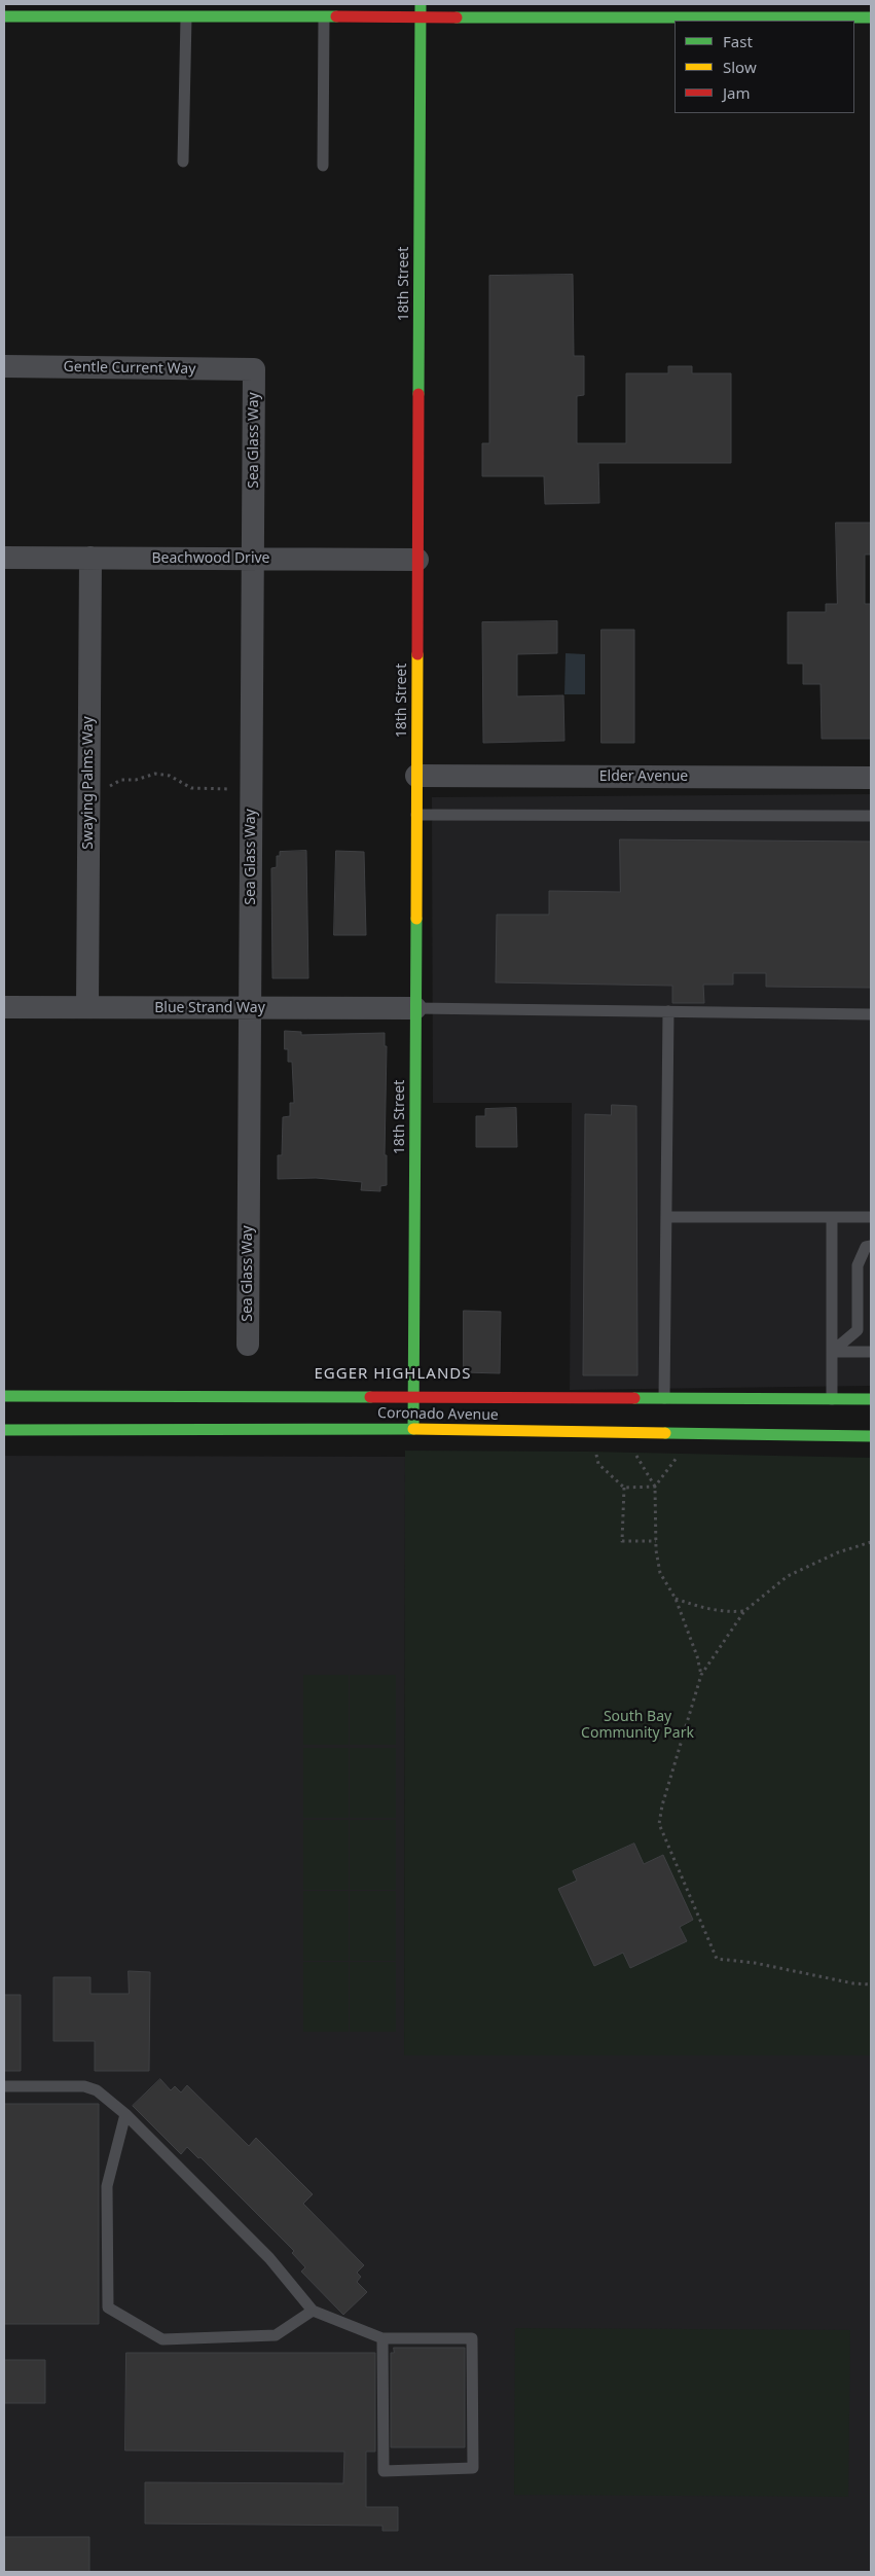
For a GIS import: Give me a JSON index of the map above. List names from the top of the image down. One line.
{"streets":{"street":["18th Street","Gentle Current Way","Sea Glass Way","Beachwood Drive","Elder Avenue","Swaying Palms Way","Blue Strand Way","Coronado Avenue"]},"crossings":[["18th Street","Beachwood Drive"],["18th Street","Elder Avenue"],["18th Street","Blue Strand Way"],["18th Street","Coronado Avenue"],["Gentle Current Way","Sea Glass Way"],["Sea Glass Way","Beachwood Drive"],["Sea Glass Way","Blue Strand Way"],["Beachwood Drive","Swaying Palms Way"],["Swaying Palms Way","Blue Strand Way"]],"districts":["EGGER HIGHLANDS"],"parks":["South Bay Community Park"],"legend":["Fast","Slow","Jam"]}
